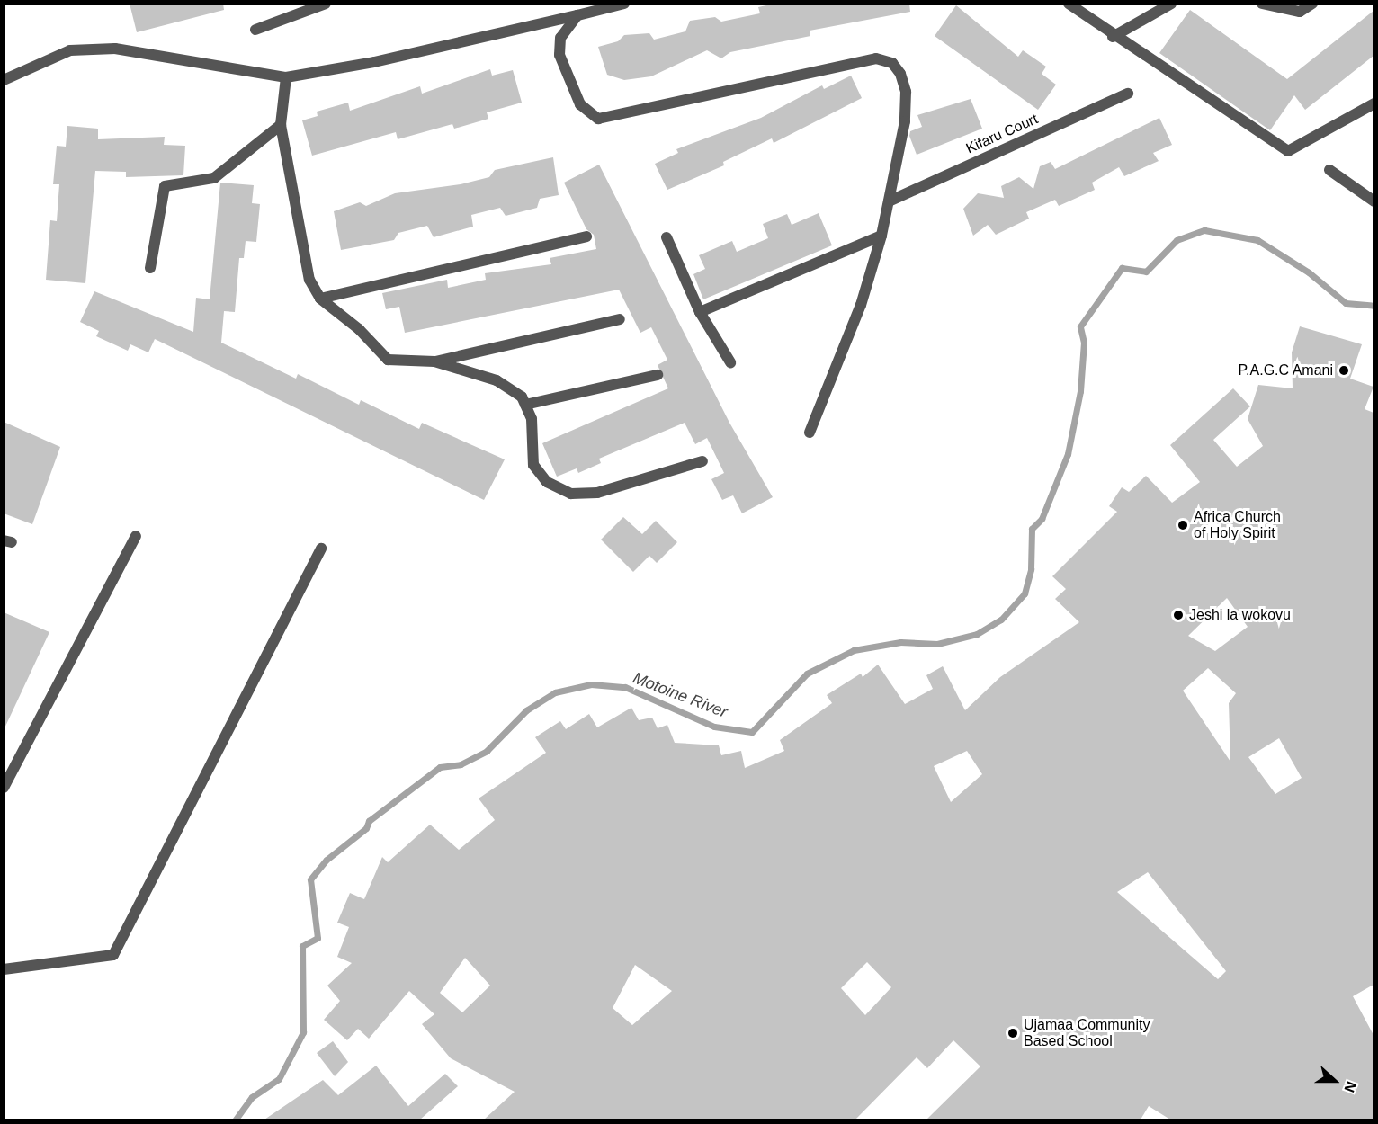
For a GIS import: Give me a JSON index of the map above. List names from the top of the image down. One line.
{"streets":{"street":["Kifaru Court"]},"water":["Motoine River"],"places":["P.A.G.C Amani","Africa Church of Holy Spirit","Jeshi la wokovu","Ujamaa Community Based School"],"north":"right"}
